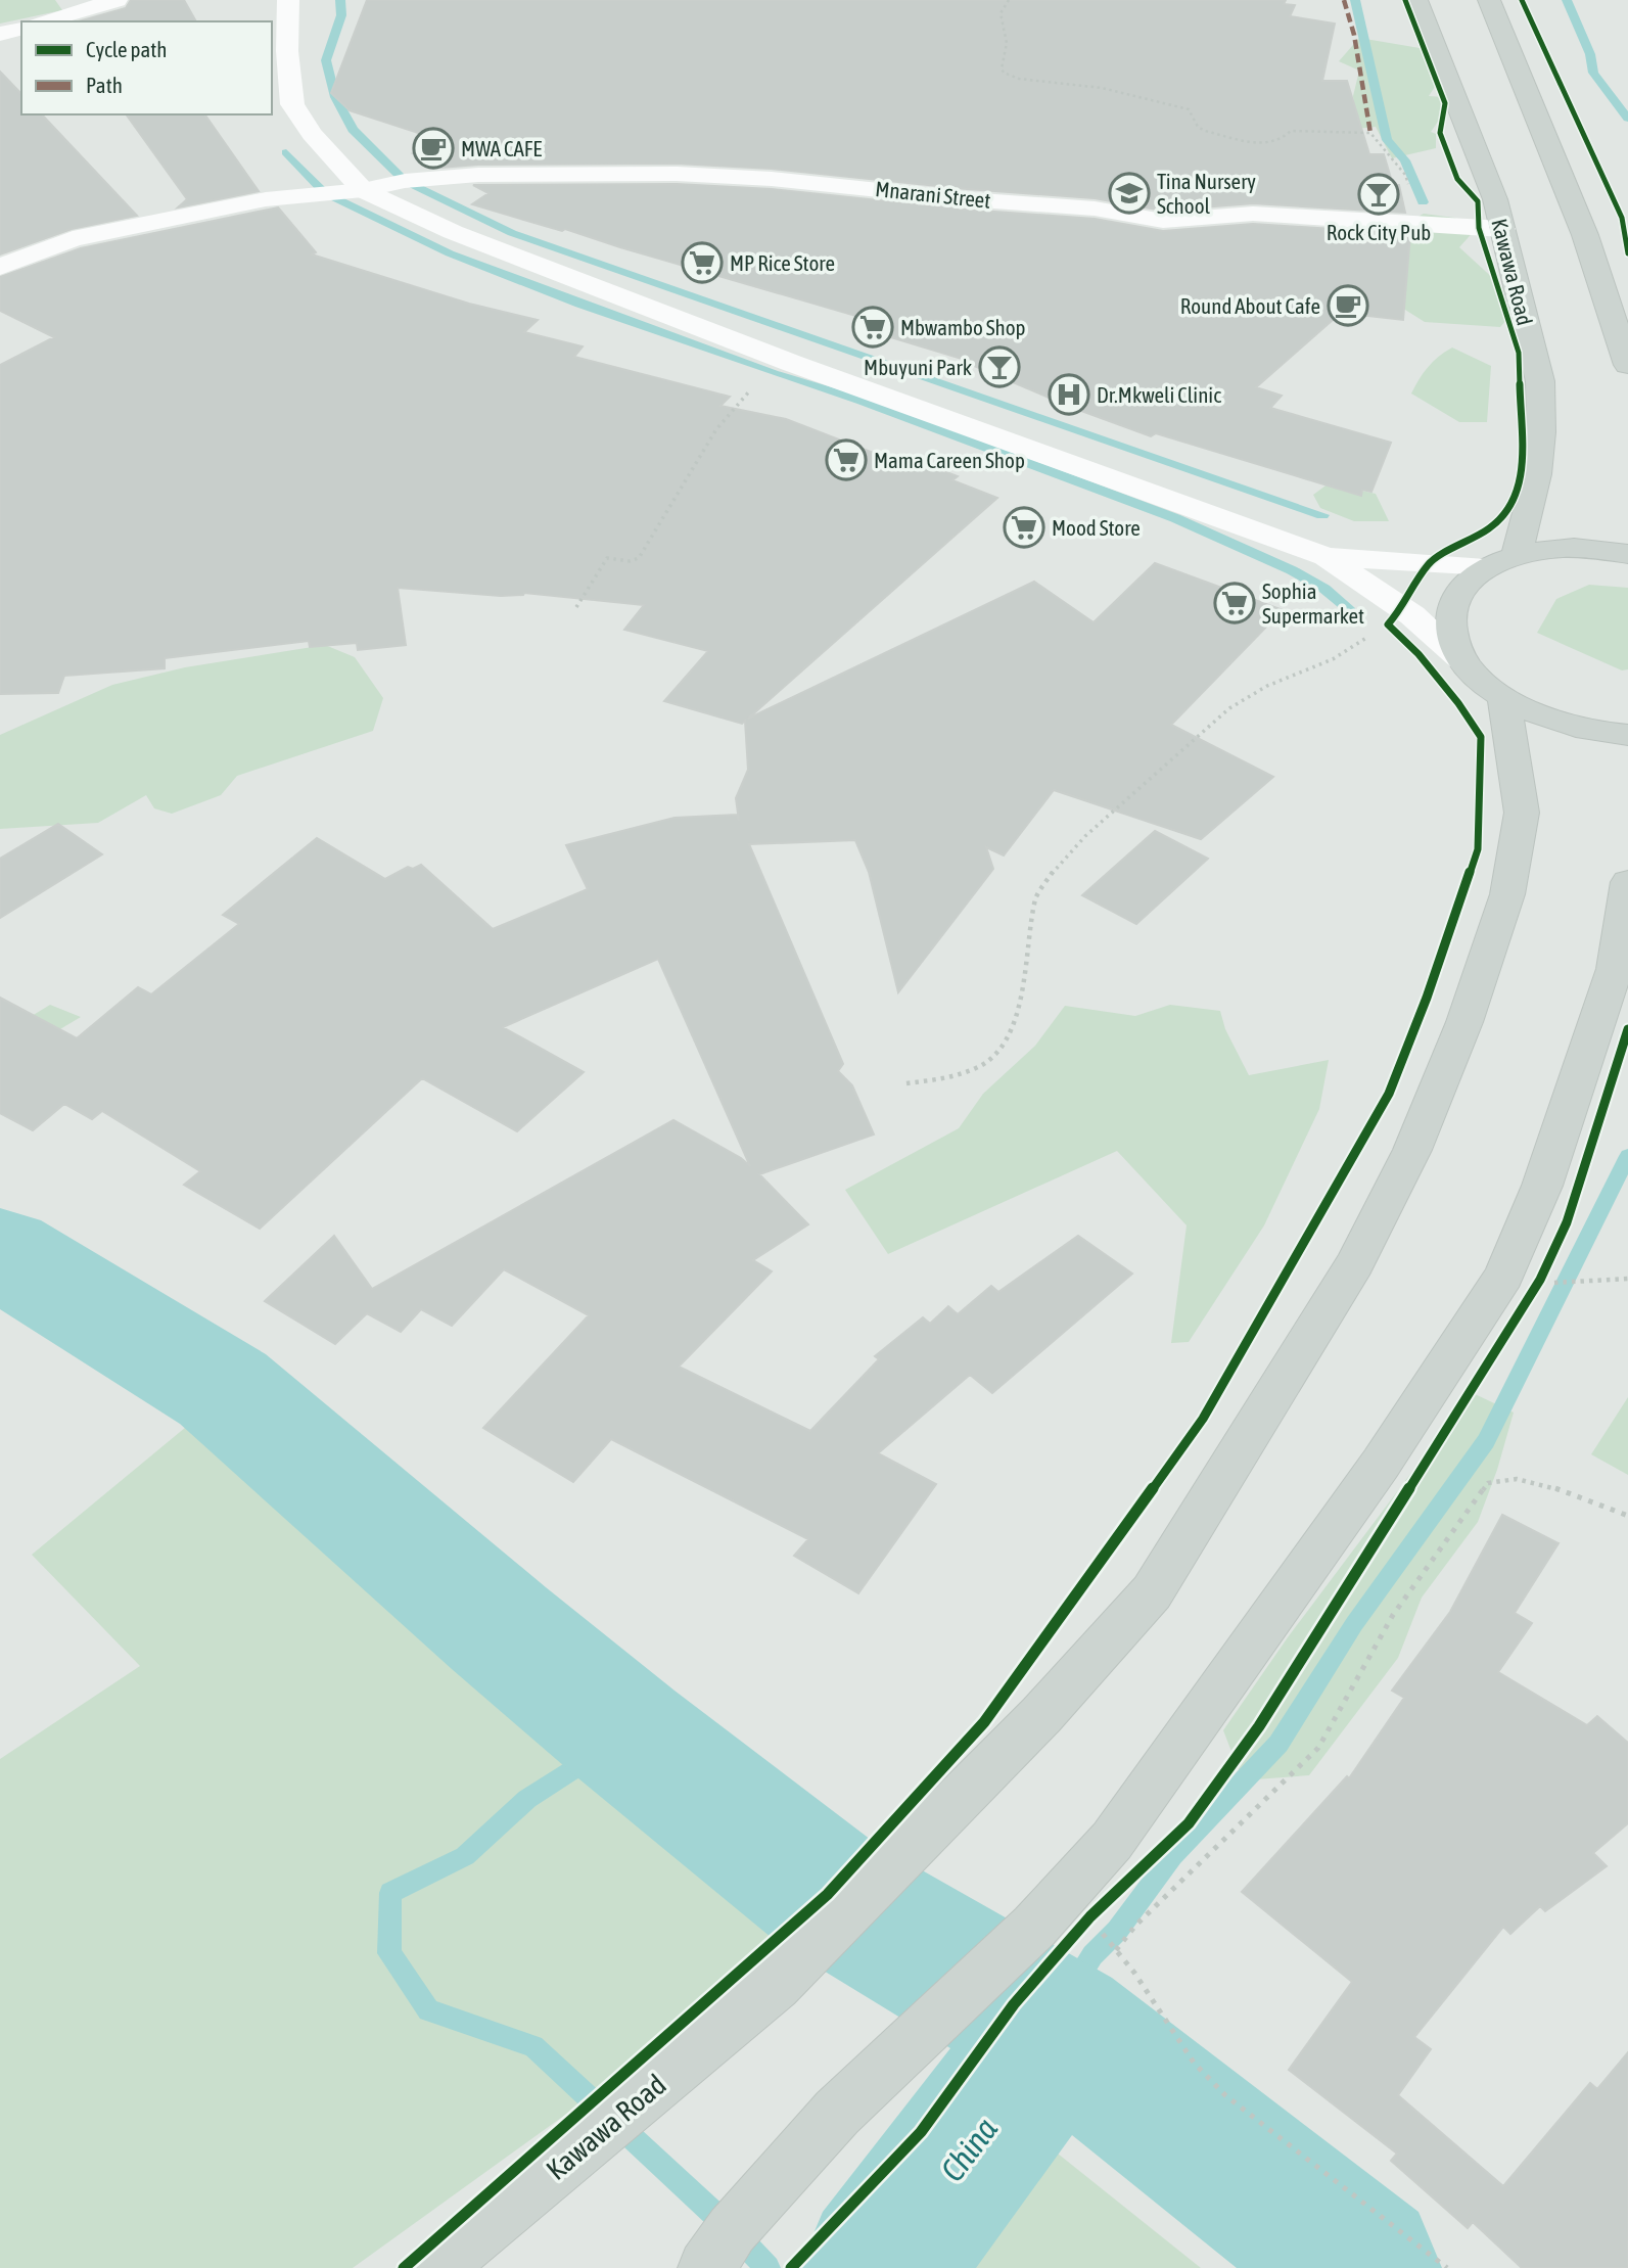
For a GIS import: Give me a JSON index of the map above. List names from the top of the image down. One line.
{"streets":{"main road":["Kawawa Road"],"street":["Mnarani Street"]},"crossings":[["Mnarani Street","Kawawa Road"]],"water":["China"],"places":{"cafe":["MWA CAFE","Round About Cafe"],"school or university":["Tina Nursery School"],"bar":["Rock City Pub","Mbuyuni Park"],"supermarket":["MP Rice Store","Mbwambo Shop","Mama Careen Shop","Mood Store","Sophia Supermarket"],"hospital":["Dr.Mkweli Clinic"]},"legend":["Cycle path","Path"]}
